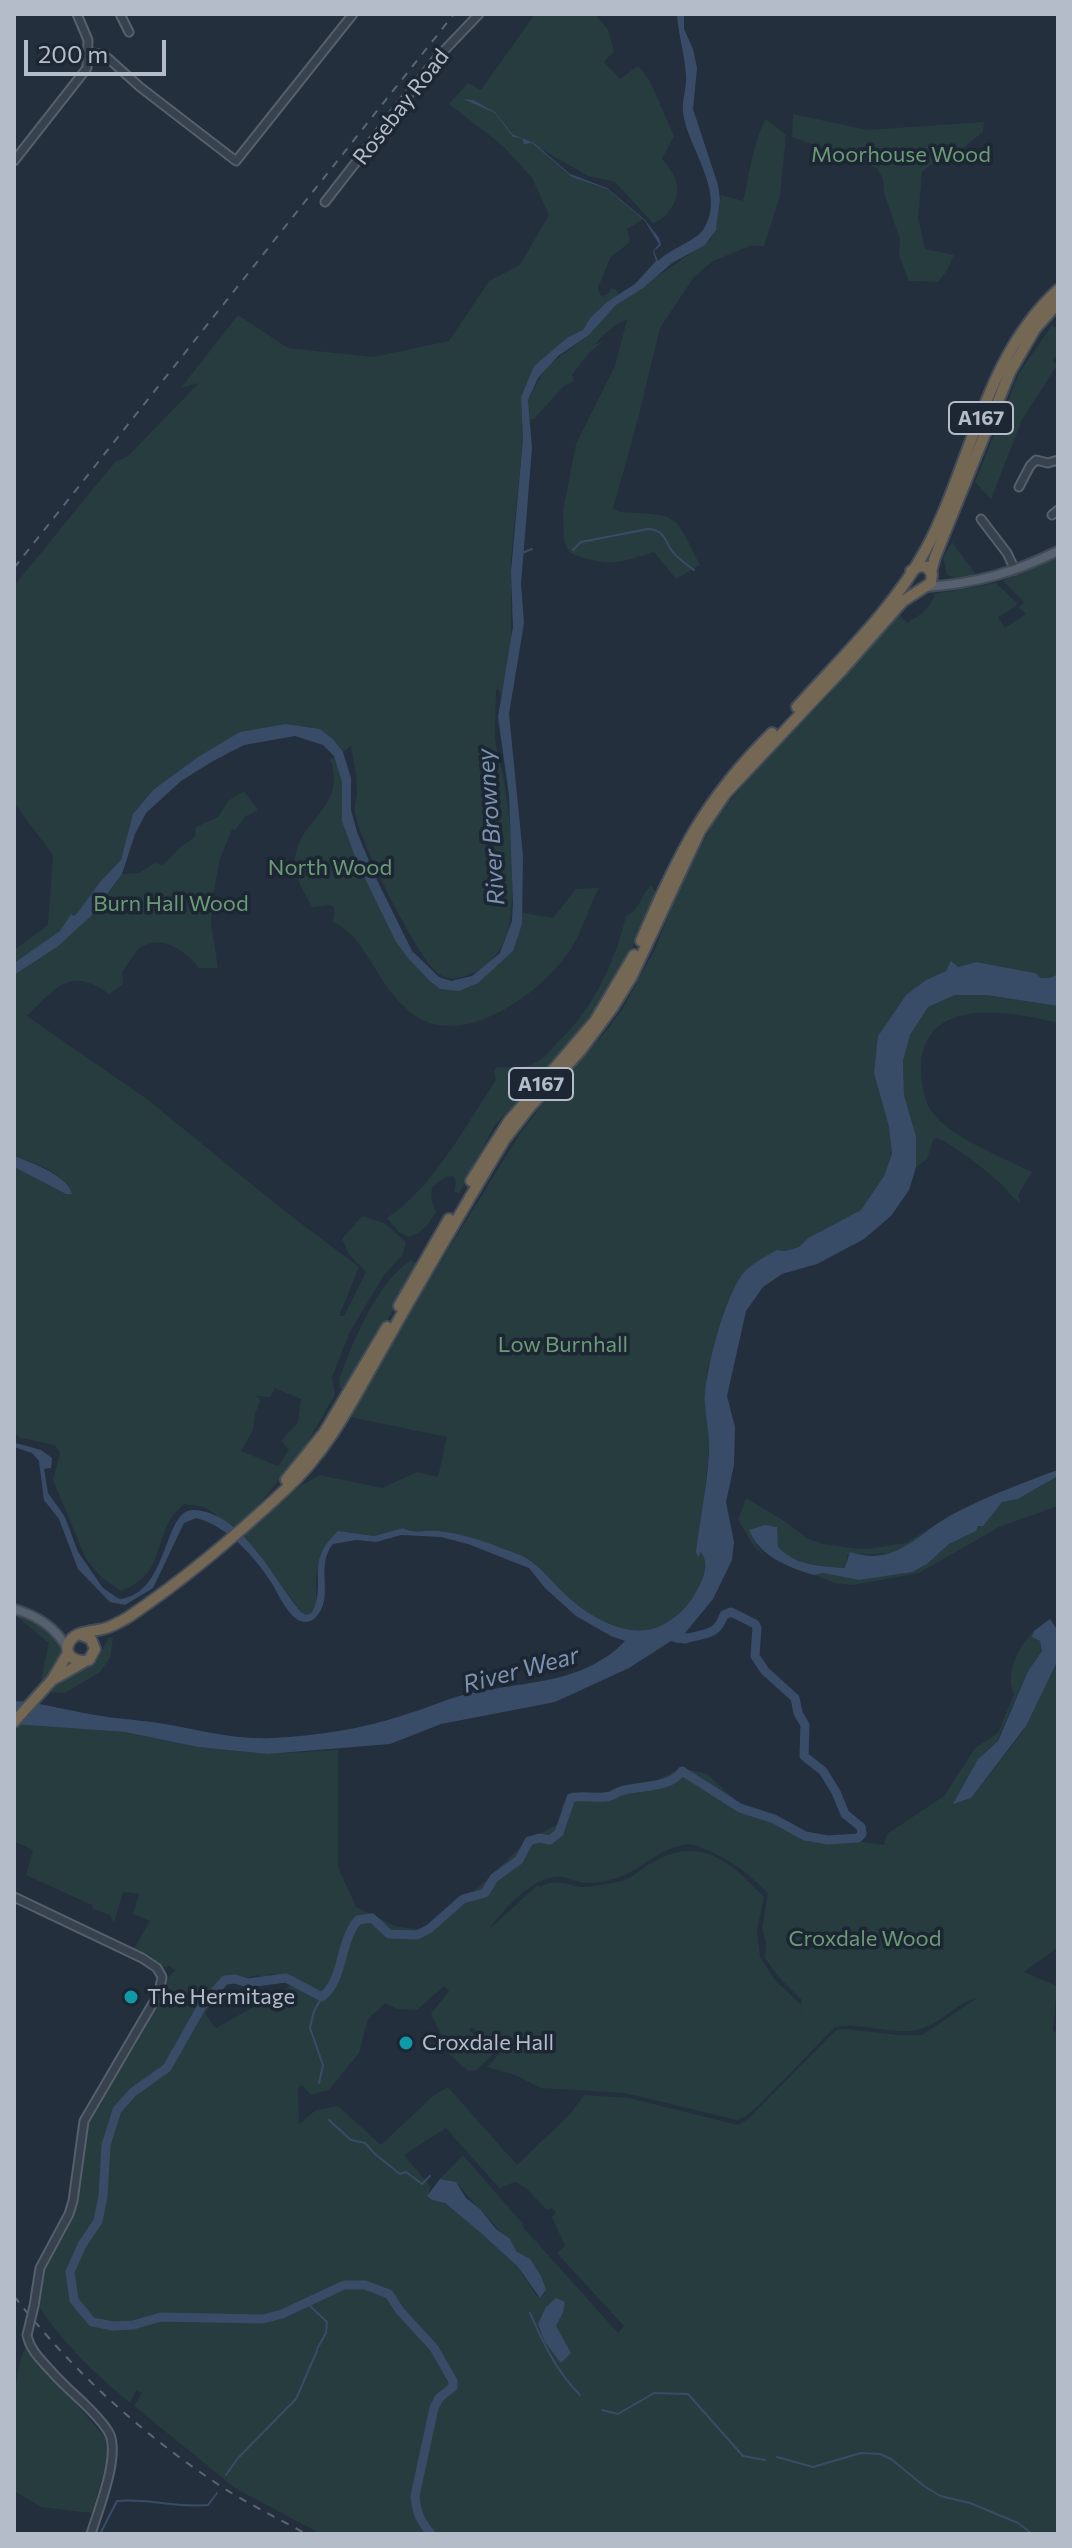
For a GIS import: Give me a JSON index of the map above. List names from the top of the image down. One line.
{"streets":{"highway":["A167"],"street":["Rosebay Road"]},"water":["River Browney","River Wear"],"parks":["Moorhouse Wood","North Wood","Burn Hall Wood","Low Burnhall","Croxdale Wood"],"places":["The Hermitage","Croxdale Hall"],"scale_bar":"200 m"}
